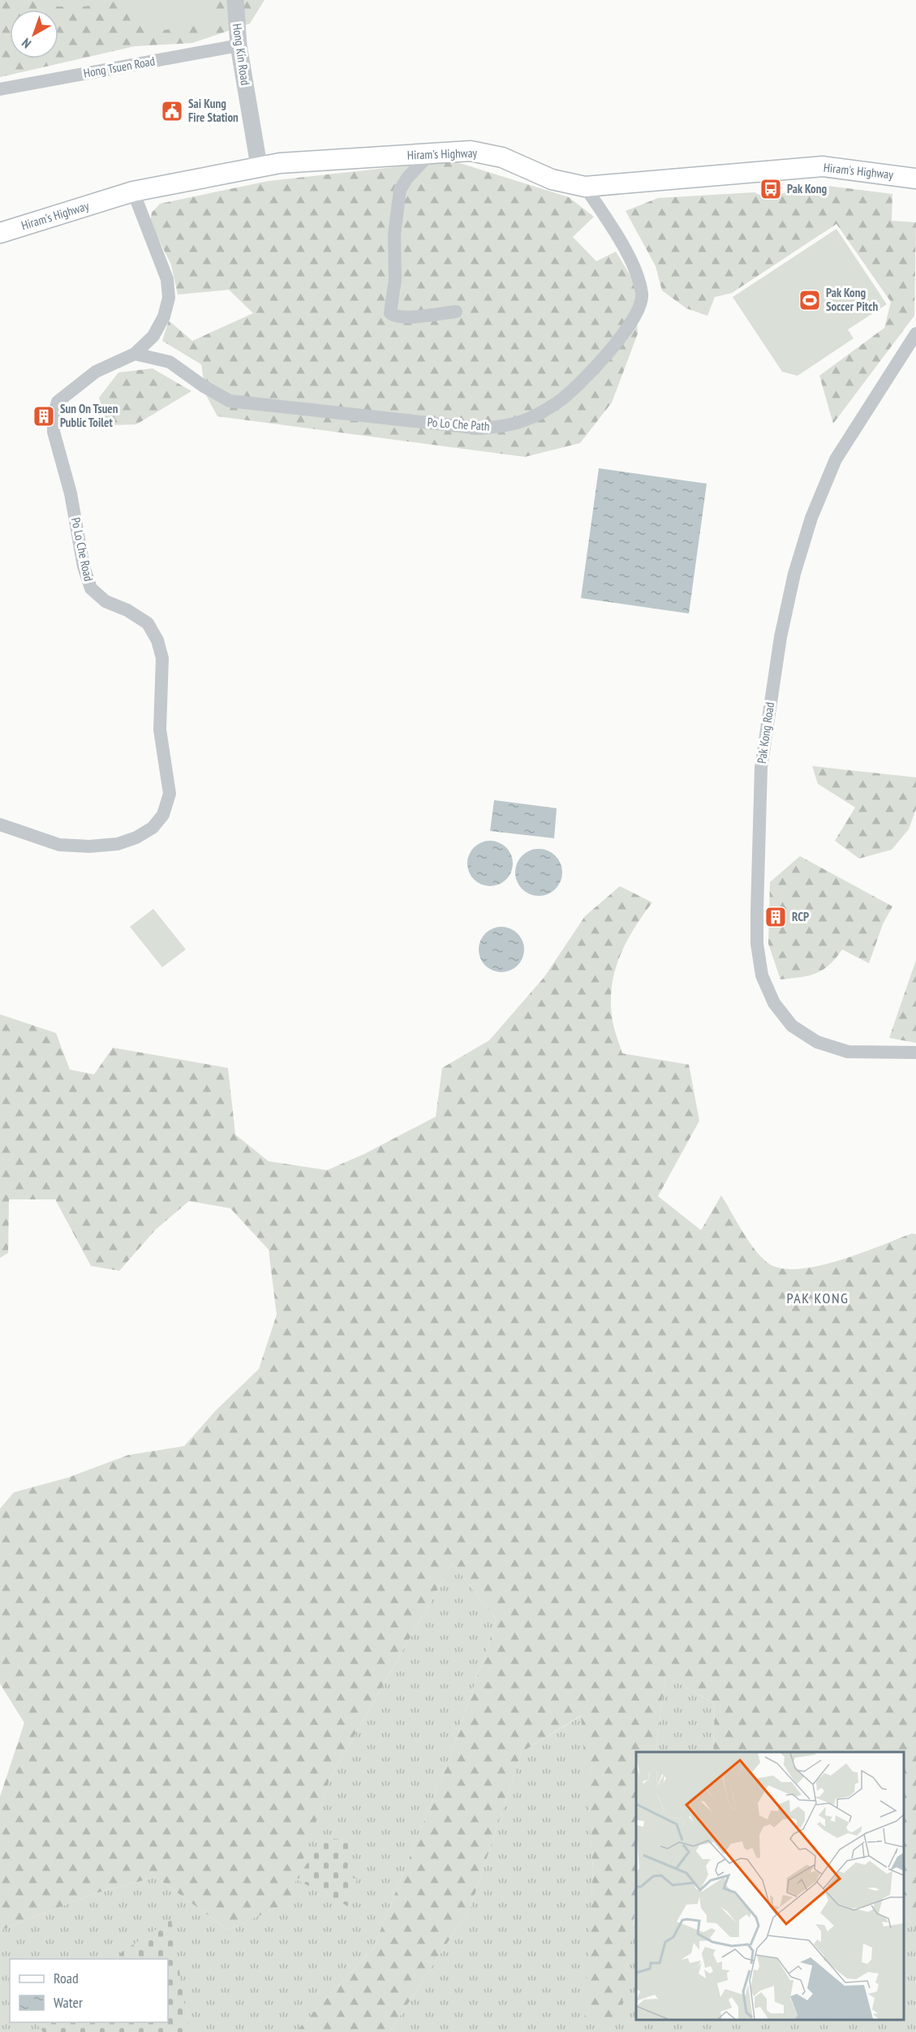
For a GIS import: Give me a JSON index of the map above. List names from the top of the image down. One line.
{"streets":{"main road":["Hiram's Highway"],"street":["Hong Kin Road","Hong Tsuen Road","Po Lo Che Path","Po Lo Che Road","Pak Kong Road"]},"crossings":[["Hong Kin Road","Hong Tsuen Road"],["Hong Kin Road","Hiram's Highway"],["Hiram's Highway","Po Lo Che Path"],["Hiram's Highway","Po Lo Che Road"],["Po Lo Che Path","Po Lo Che Road"]],"districts":["PAK KONG"],"places":{"public building":["Sai Kung Fire Station"],"bus stop":["Pak Kong"],"sports":["Pak Kong Soccer Pitch"],"building":["Sun On Tsuen Public Toilet","RCP"]},"legend":["Road","Water"],"north":"bottom left"}
